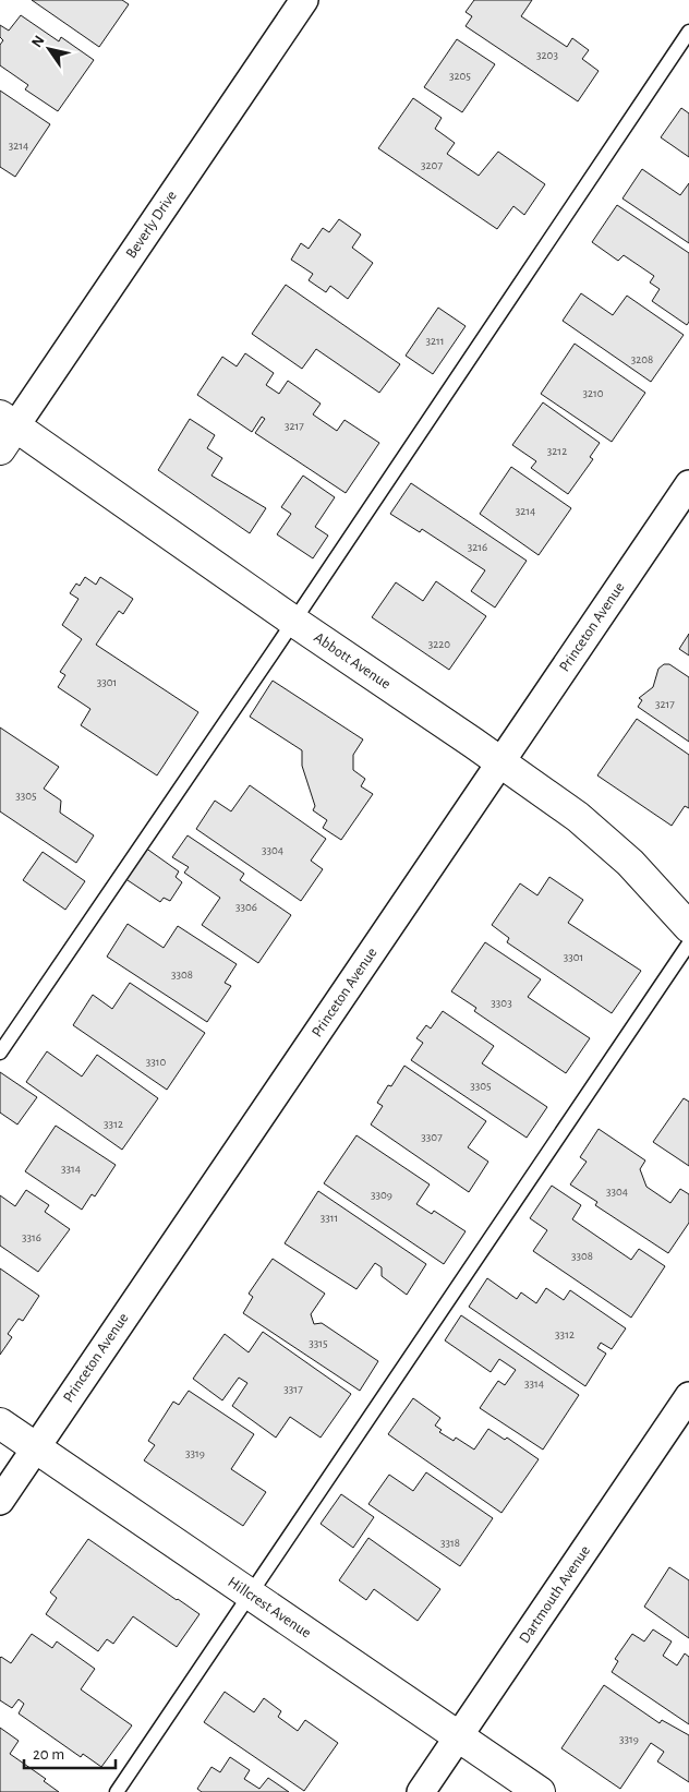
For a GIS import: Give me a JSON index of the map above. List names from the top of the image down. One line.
{"streets":{"street":["Beverly Drive","Princeton Avenue","Abbott Avenue","Dartmouth Avenue","Hillcrest Avenue"]},"crossings":[["Beverly Drive","Abbott Avenue"],["Princeton Avenue","Abbott Avenue"],["Princeton Avenue","Hillcrest Avenue"],["Dartmouth Avenue","Hillcrest Avenue"]],"house_numbers":["3203","3205","3214","3207","3211","3208","3210","3217","3212","3214","3216","3220","3301","3217","3305","3304","3306","3301","3308","3303","3310","3305","3312","3307","3314","3304","3309","3311","3316","3308","3312","3315","3314","3317","3319","3318","3319"],"scale_bar":"20 m","north":"top left"}
